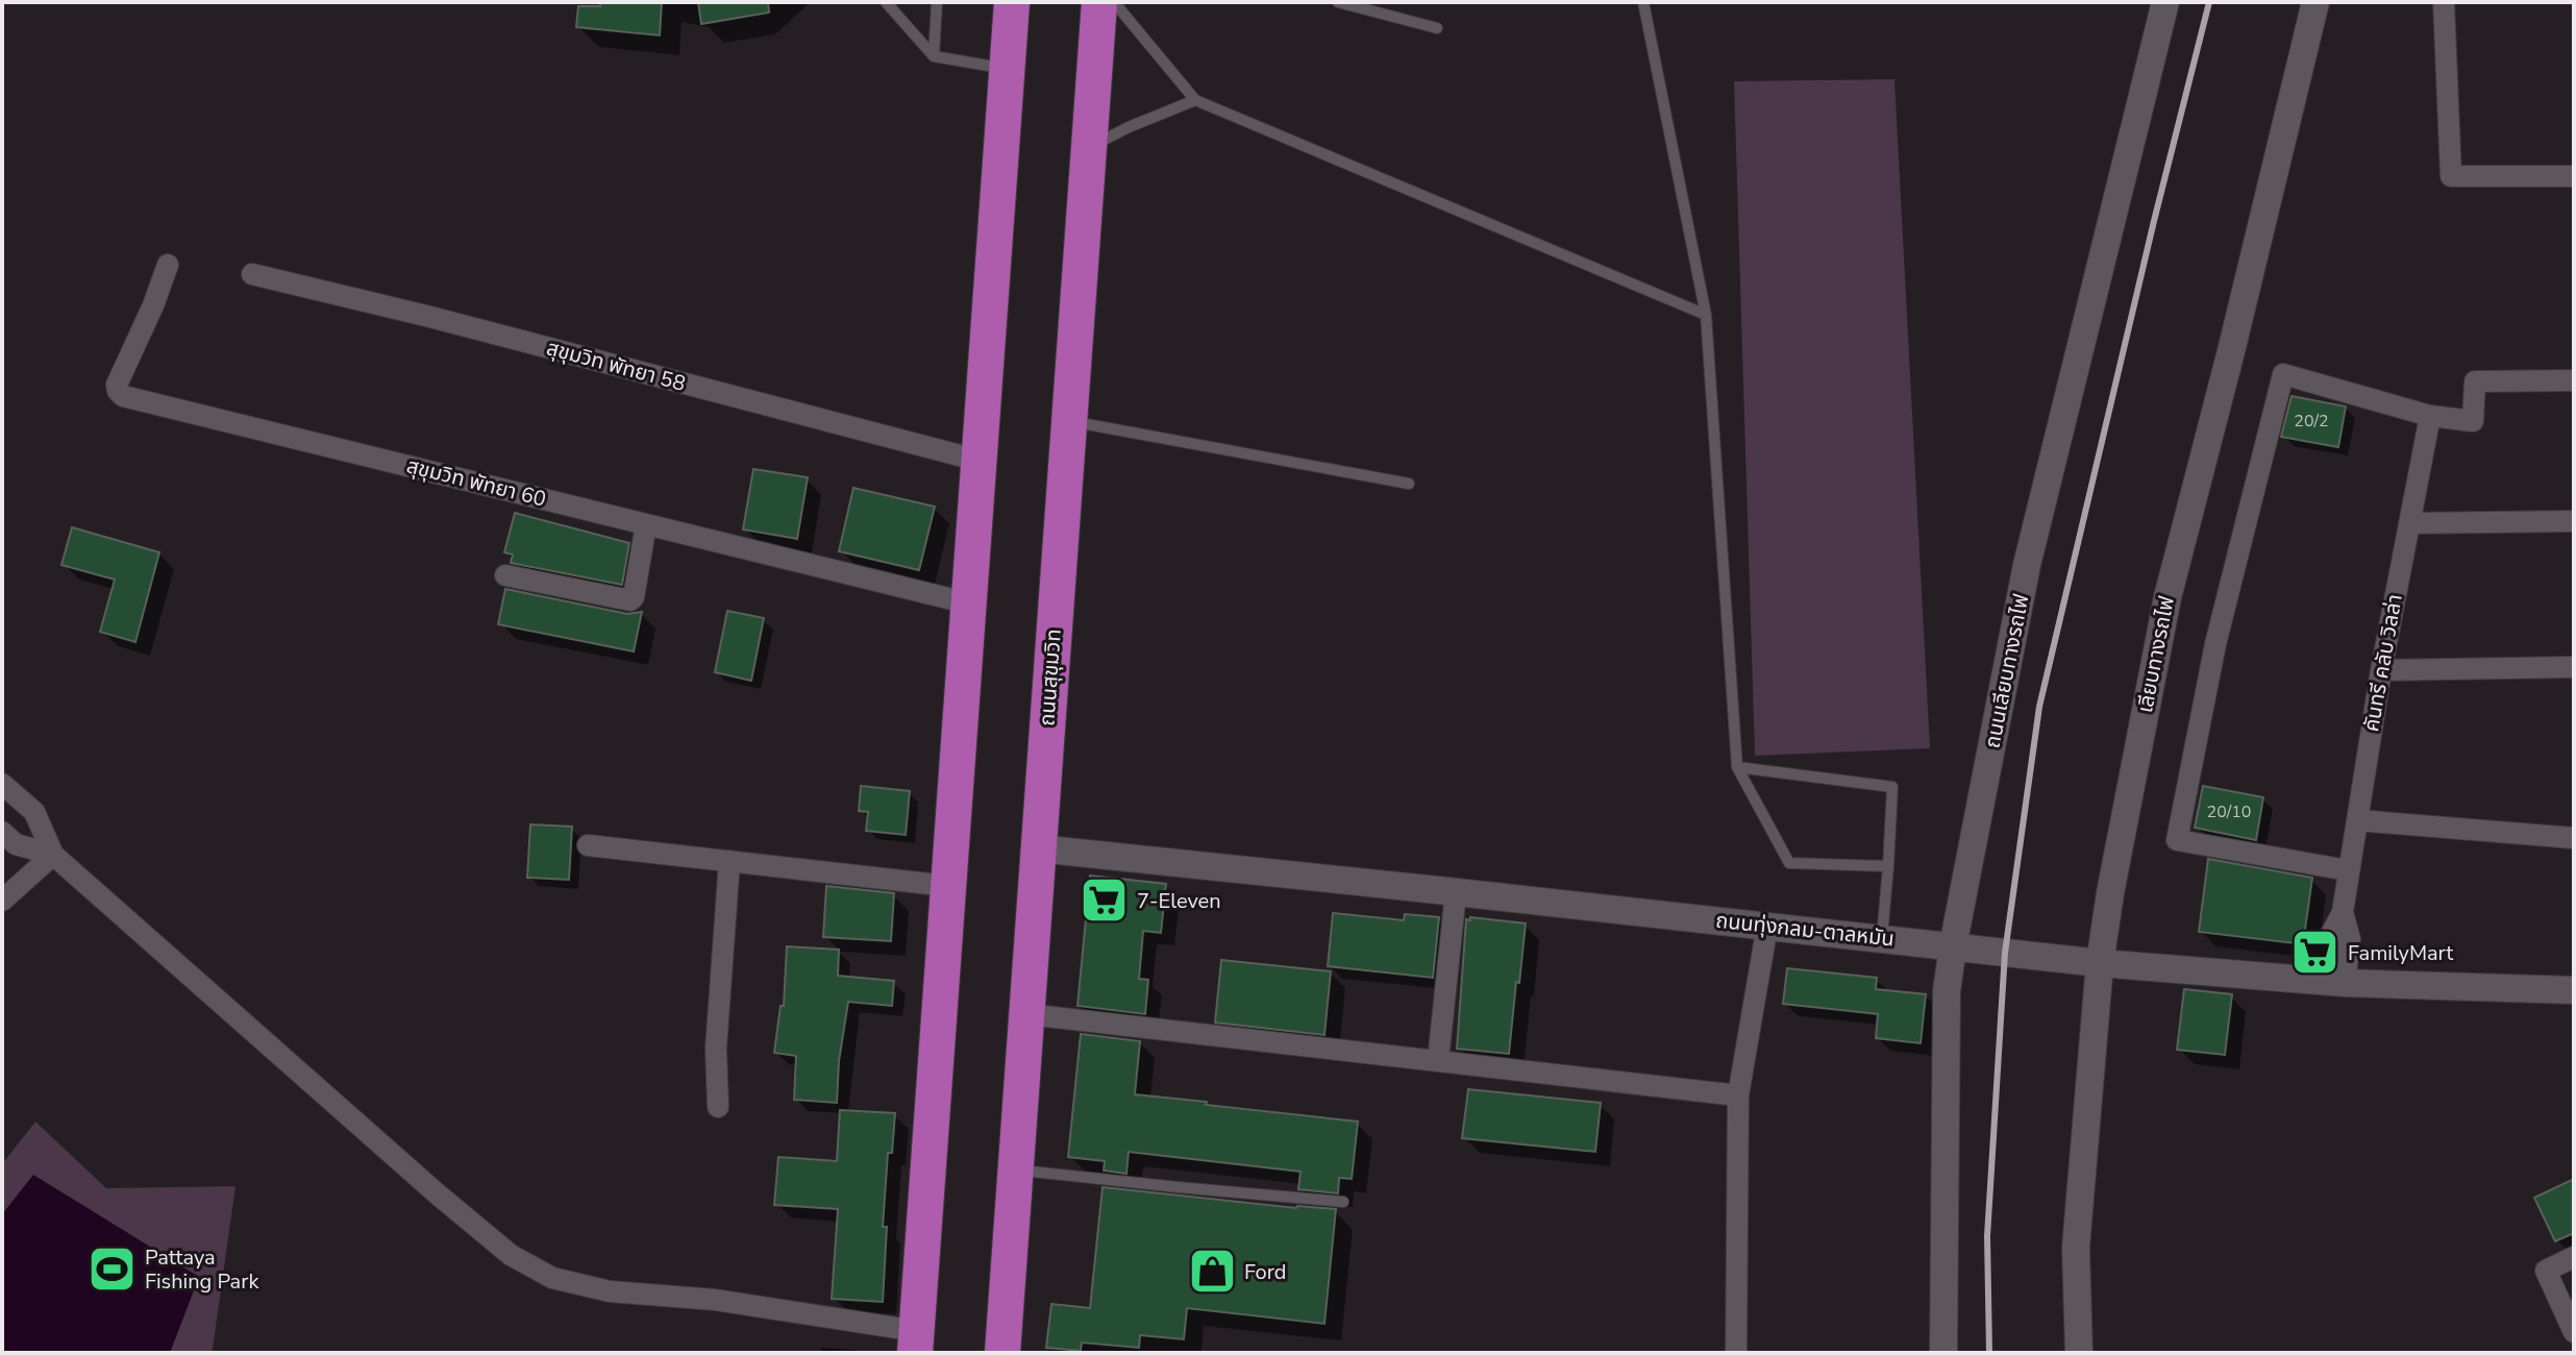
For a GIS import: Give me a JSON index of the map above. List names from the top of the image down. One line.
{"streets":{"highway":["ถนนสุขุมวิท"],"street":["สุขุมวิท พัทยา 58","สุขุมวิท พัทยา 60","เลียบทางรถไฟ","คันทรี คลับ วิลล่า","ถนนเลียบทางรถไฟ","ถนนทุ่งกลม-ตาลหมัน"]},"crossings":[["เลียบทางรถไฟ","ถนนทุ่งกลม-ตาลหมัน"],["คันทรี คลับ วิลล่า","ถนนทุ่งกลม-ตาลหมัน"],["ถนนเลียบทางรถไฟ","ถนนทุ่งกลม-ตาลหมัน"],["ถนนสุขุมวิท","ถนนทุ่งกลม-ตาลหมัน"]],"places":{"supermarket":["7-Eleven","FamilyMart"],"sports":["Pattaya Fishing Park"],"shop":["Ford"]},"house_numbers":["20/2","20/10"]}
